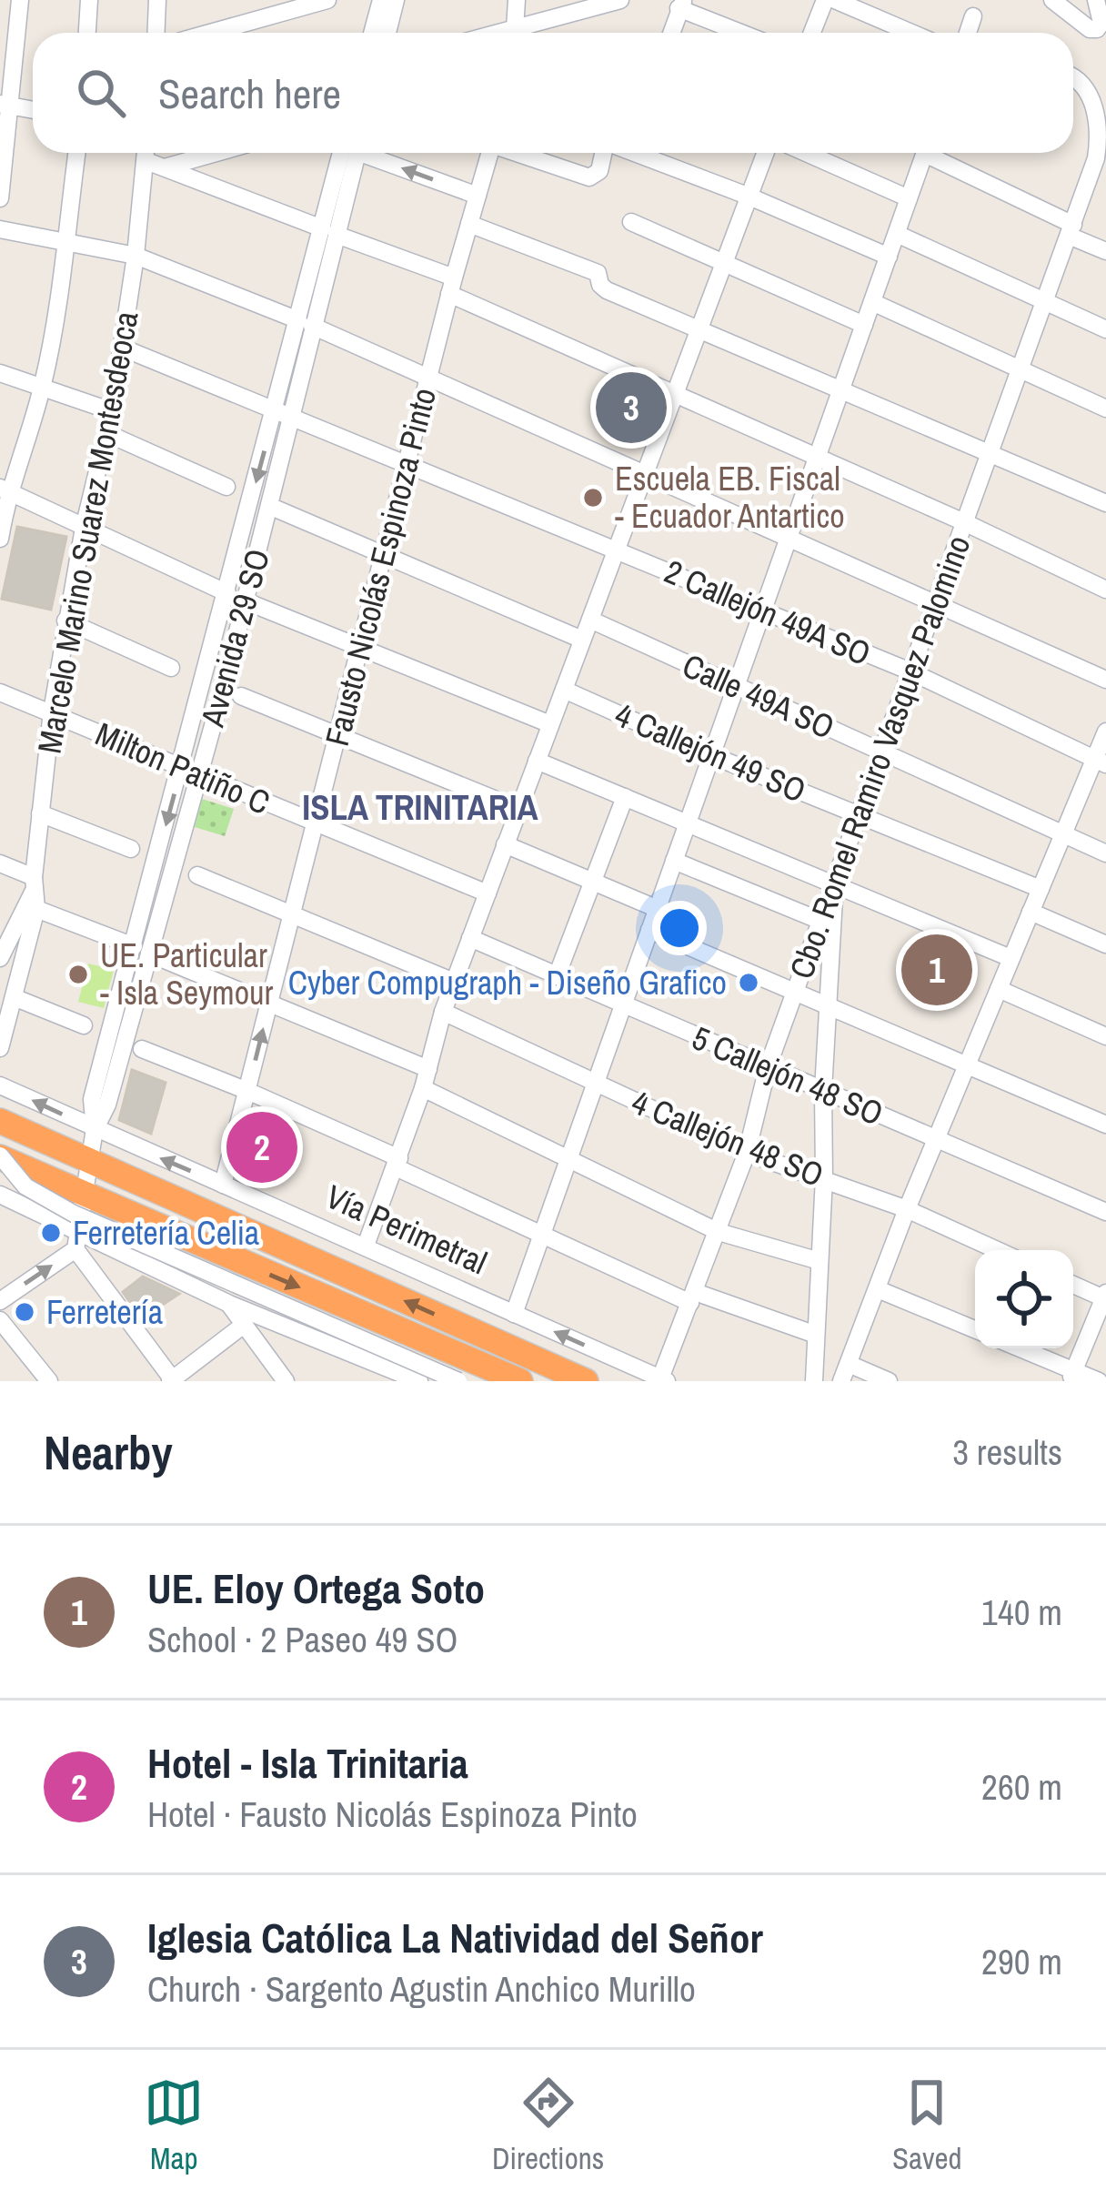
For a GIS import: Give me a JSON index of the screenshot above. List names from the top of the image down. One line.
{"streets":{"highway":["Vía Perimetral"],"street":["Marcelo Marino Suarez Montesdeoca","Fausto Nicolás Espinoza Pinto","2 Callejón 49A SO","Avenida 29 SO","Calle 49A SO","4 Callejón 49 SO","Cbo. Romel Ramiro Vasquez Palomino","Milton Patiño C","5 Callejón 48 SO","4 Callejón 48 SO"]},"crossings":[["Marcelo Marino Suarez Montesdeoca","2 Callejón 49A SO"],["Marcelo Marino Suarez Montesdeoca","Milton Patiño C"],["Fausto Nicolás Espinoza Pinto","2 Callejón 49A SO"],["Fausto Nicolás Espinoza Pinto","Milton Patiño C"],["Fausto Nicolás Espinoza Pinto","Vía Perimetral"],["2 Callejón 49A SO","Avenida 29 SO"],["2 Callejón 49A SO","Cbo. Romel Ramiro Vasquez Palomino"],["Avenida 29 SO","Milton Patiño C"],["Avenida 29 SO","Vía Perimetral"],["Calle 49A SO","Cbo. Romel Ramiro Vasquez Palomino"],["4 Callejón 49 SO","Cbo. Romel Ramiro Vasquez Palomino"],["Cbo. Romel Ramiro Vasquez Palomino","5 Callejón 48 SO"],["Cbo. Romel Ramiro Vasquez Palomino","4 Callejón 48 SO"],["Cbo. Romel Ramiro Vasquez Palomino","Vía Perimetral"]],"districts":["ISLA TRINITARIA"],"places":["Escuela EB. Fiscal - Ecuador Antartico","UE. Particular - Isla Seymour","Cyber Compugraph - Diseño Grafico","Ferretería Celia","Ferretería"],"page":{"search":"Search here","pins":["3","1","2"],"heading":["Nearby","3 results"],"list":[{"mark":"1","name":"UE. Eloy Ortega Soto","note":"School · 2 Paseo 49 SO","value":"140 m"},{"mark":"2","name":"Hotel - Isla Trinitaria","note":"Hotel · Fausto Nicolás Espinoza Pinto","value":"260 m"},{"mark":"3","name":"Iglesia Católica La Natividad del Señor","note":"Church · Sargento Agustin Anchico Murillo","value":"290 m"}],"nav":["Map","Directions","Saved"]}}
